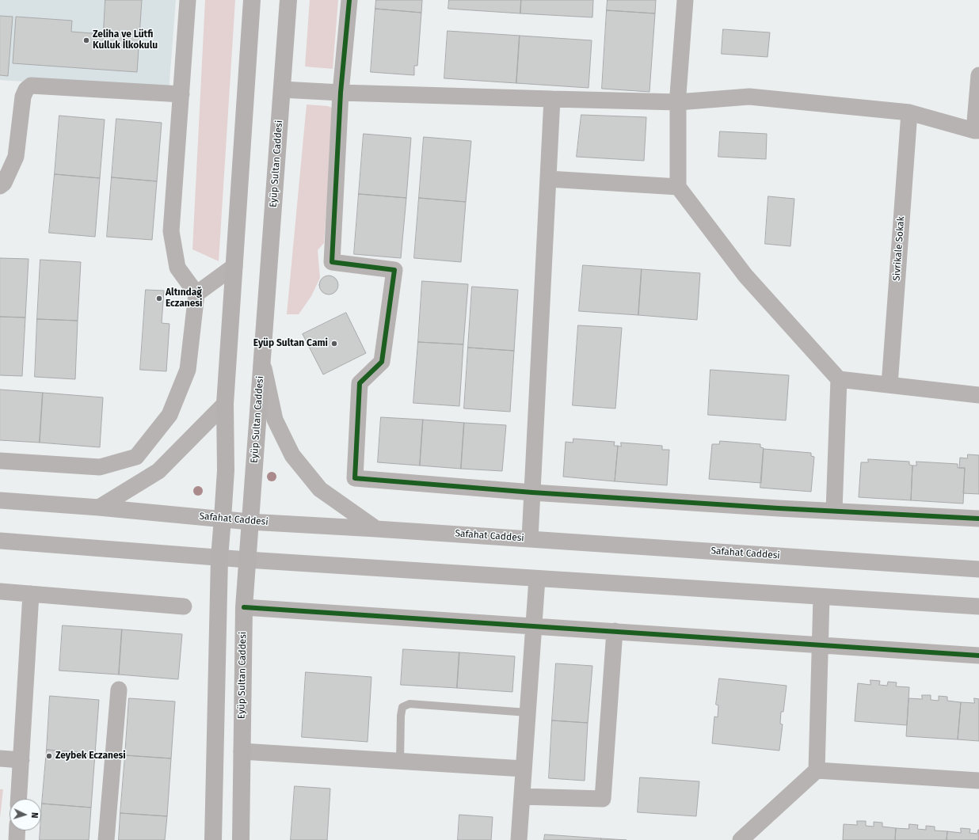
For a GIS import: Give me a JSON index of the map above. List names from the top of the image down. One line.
{"streets":{"main road":["Eyüp Sultan Caddesi"],"street":["Sivrikale Sokak","Safahat Caddesi"]},"crossings":[["Eyüp Sultan Caddesi","Safahat Caddesi"]],"places":["Zeliha ve Lütfi Kulluk İlkokulu","Altındağ Eczanesi","Eyüp Sultan Cami","Zeybek Eczanesi"],"north":"right"}
